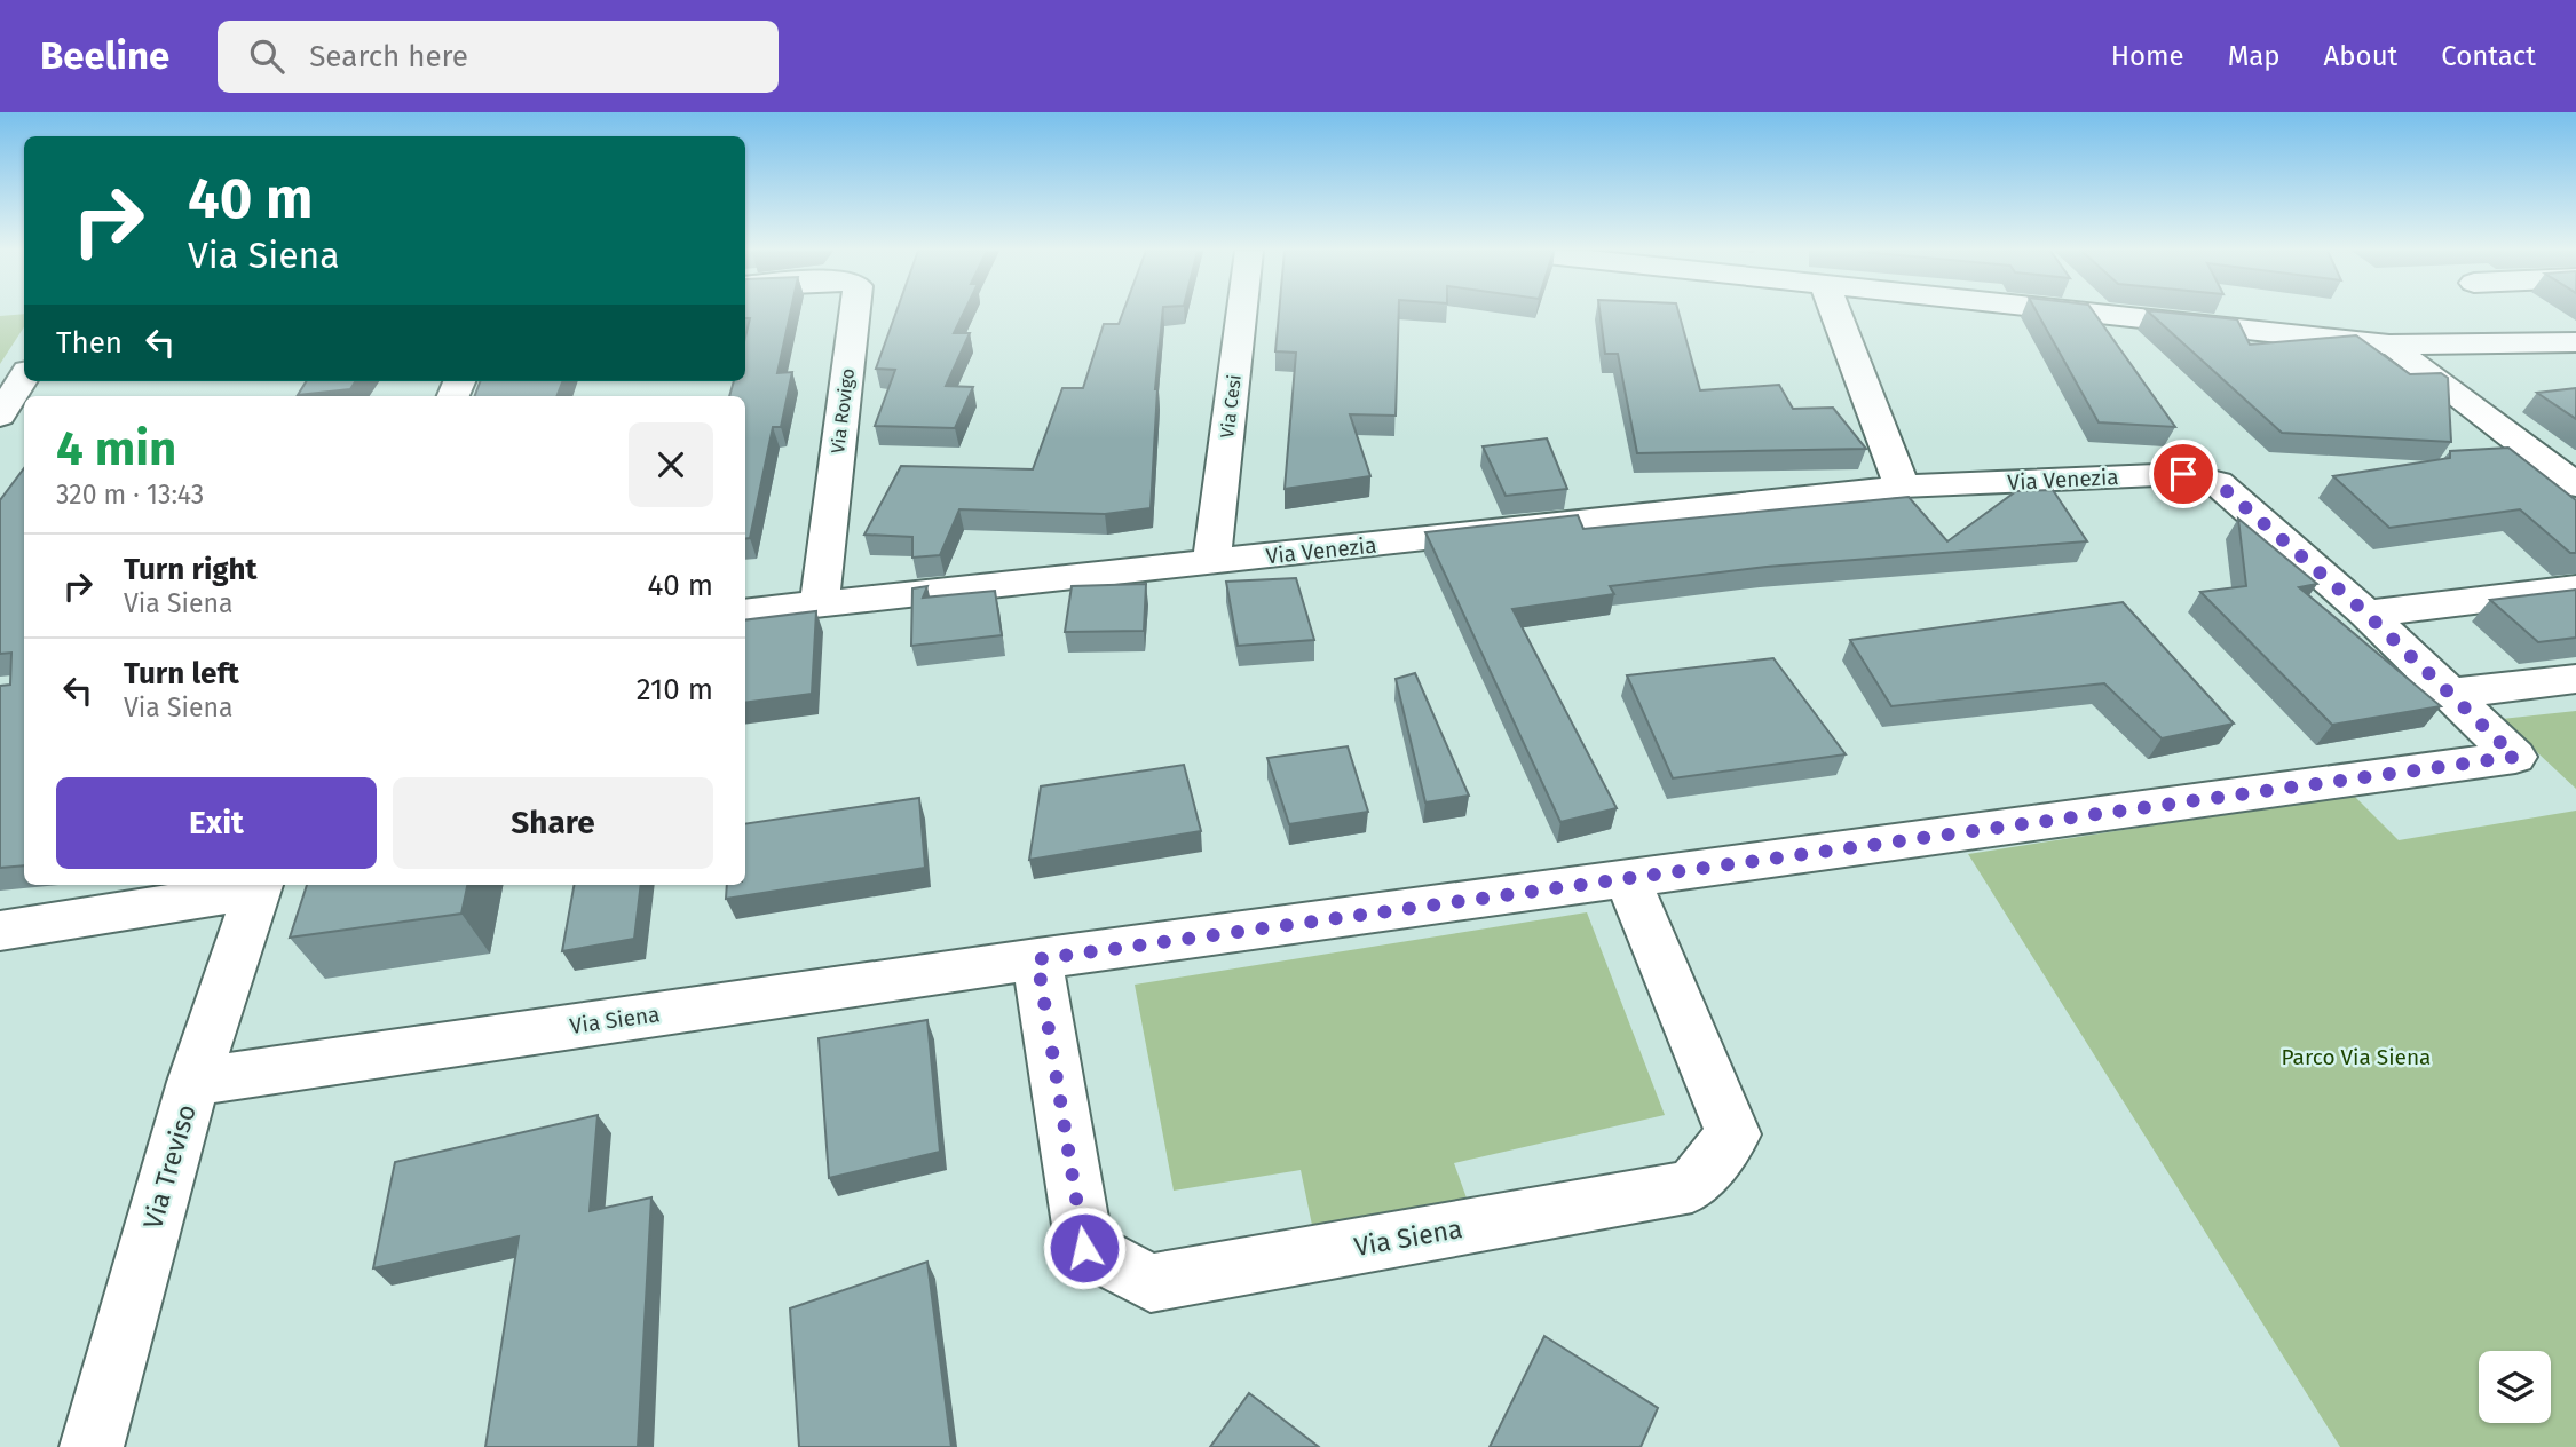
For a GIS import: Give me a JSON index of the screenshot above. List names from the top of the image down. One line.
{"streets":{"street":["Via Cesi","Via Rovigo","Via Venezia","Via Siena","Via Treviso"]},"crossings":[["Via Cesi","Via Venezia"],["Via Rovigo","Via Venezia"],["Via Venezia","Via Siena"],["Via Siena","Via Treviso"]],"parks":["Parco Via Siena"],"page":{"header":"Beeline","search":"Search here","nav":["Home","Map","About","Contact"],"turn":["40 m","Via Siena"],"then":"Then","heading":["4 min","320 m · 13:43"],"list":[{"name":"Turn right","note":"Via Siena","value":"40 m"},{"name":"Turn left","note":"Via Siena","value":"210 m"}],"buttons":["Exit","Share"]}}
